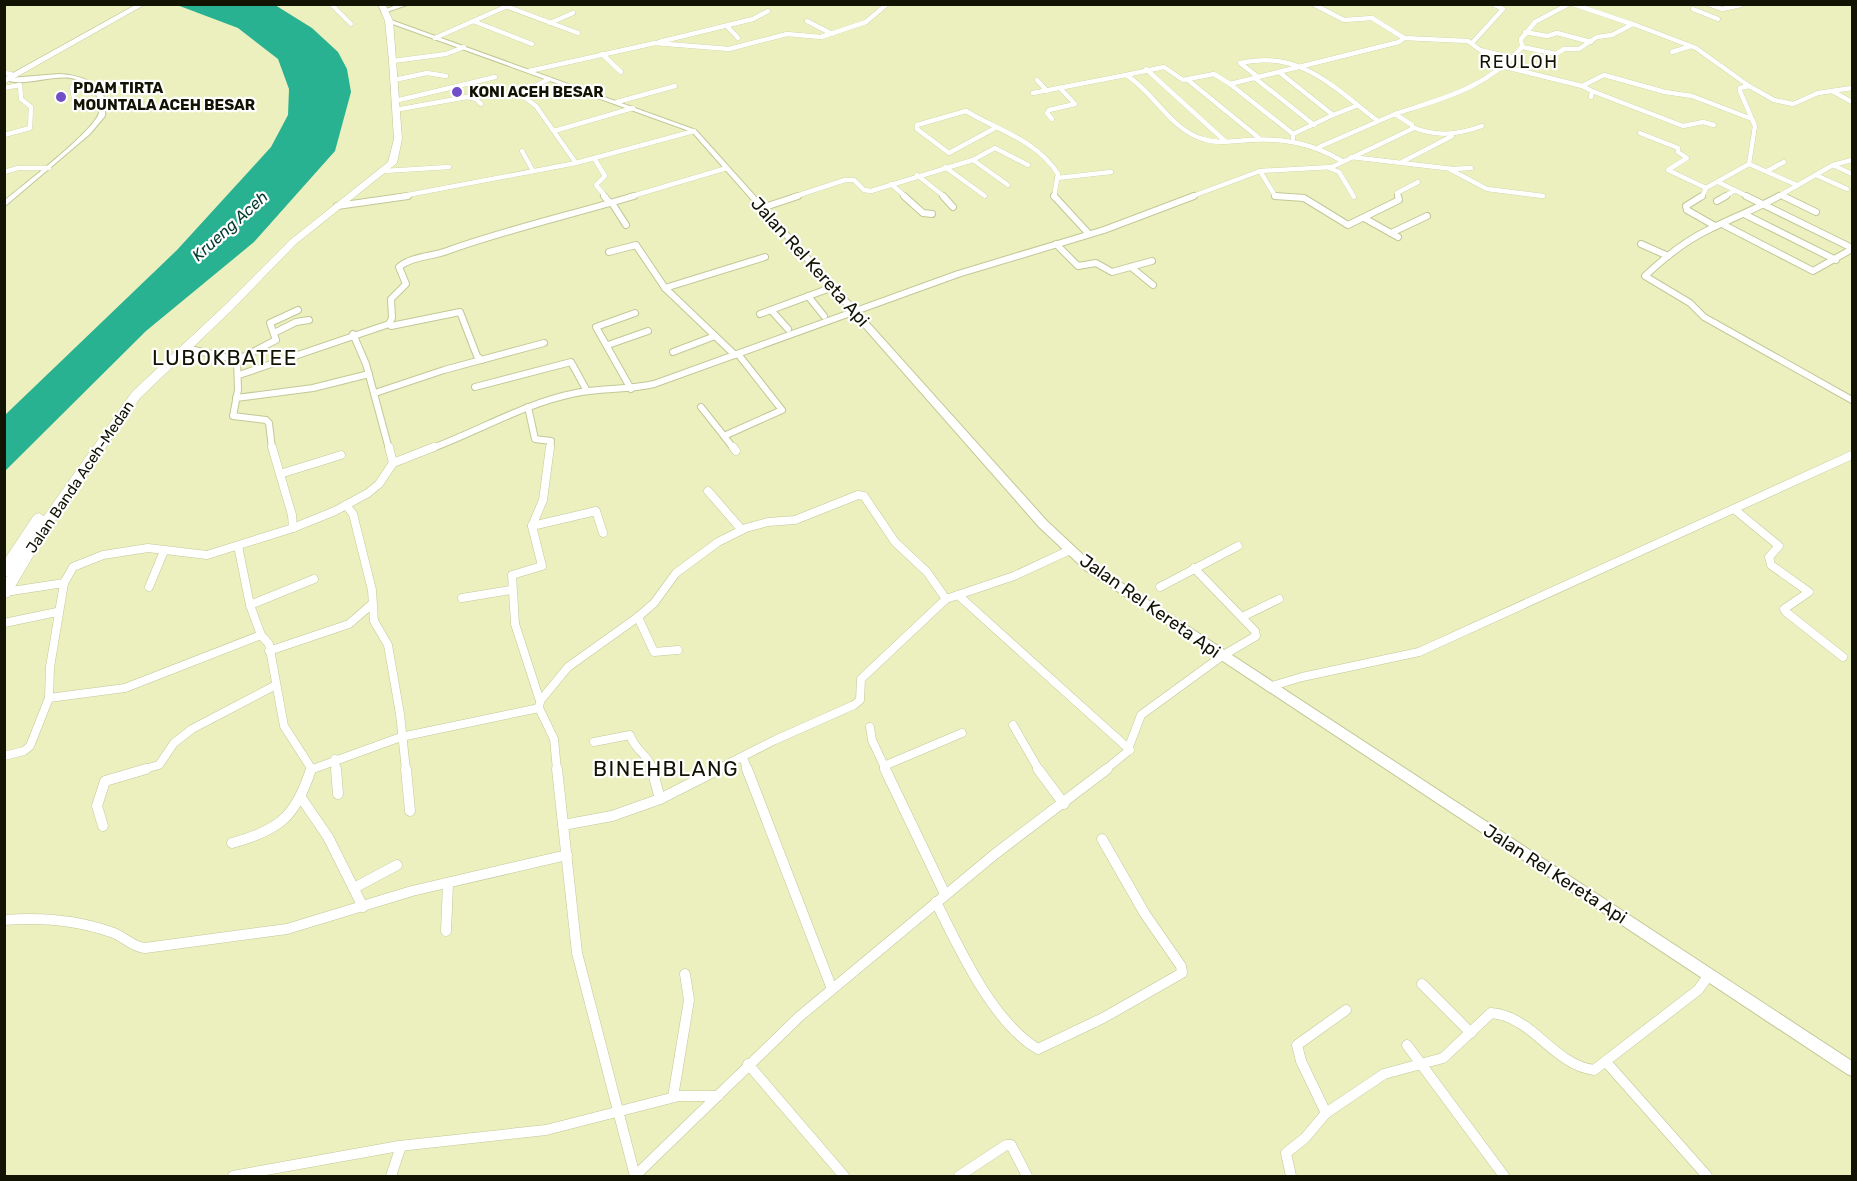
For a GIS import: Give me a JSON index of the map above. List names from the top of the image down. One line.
{"streets":{"highway":["Jalan Banda Aceh-Medan"],"main road":["Jalan Rel Kereta Api"]},"crossings":[["Jalan Rel Kereta Api","Jalan Banda Aceh-Medan"]],"districts":["REULOH","LUBOKBATEE","BINEHBLANG"],"water":["Krueng Aceh"],"places":["KONI ACEH BESAR","PDAM TIRTA MOUNTALA ACEH BESAR"]}
